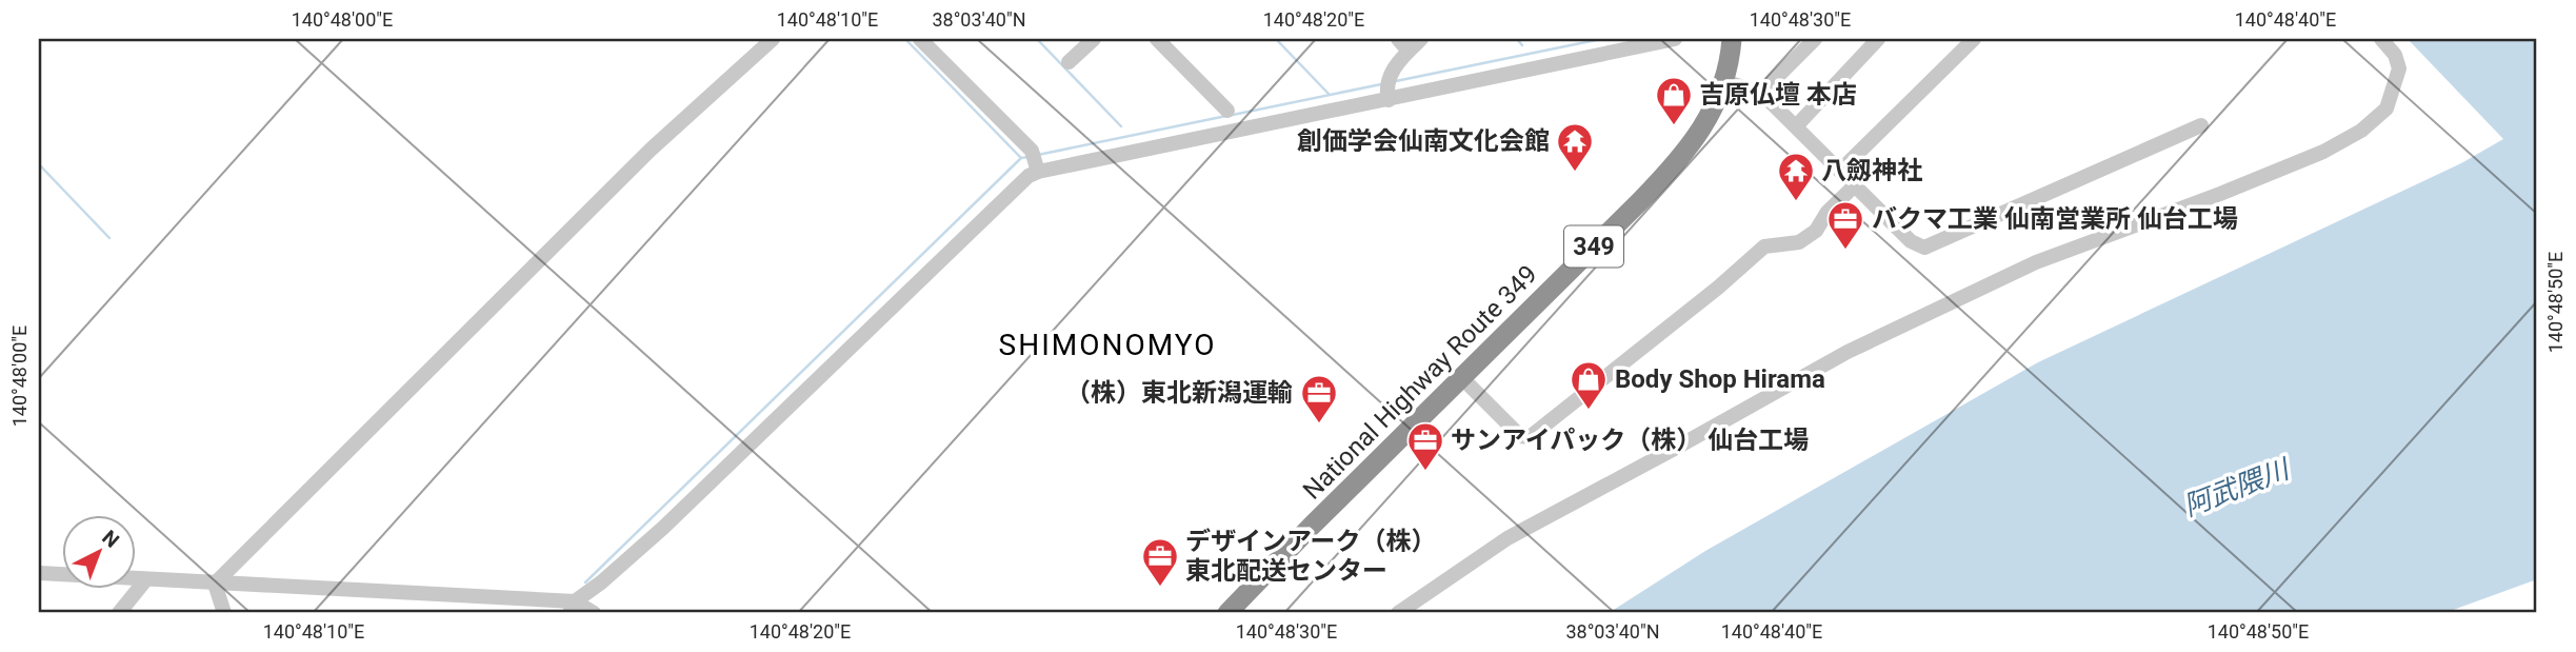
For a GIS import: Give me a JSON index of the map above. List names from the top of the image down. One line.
{"streets":{"highway":["349","National Highway Route 349"]},"districts":["SHIMONOMYO"],"water":["阿武隈川"],"places":{"shop":["吉原仏壇 本店","Body Shop Hirama"],"temple":["創価学会仙南文化会館","八劔神社"],"office":["バクマ工業 仙南営業所 仙台工場","（株）東北新潟運輸","サンアイパック（株） 仙台工場","デザインアーク（株） 東北配送センター"]},"north":"top right","coordinates":["140°48'00\"E","140°48'10\"E","38°03'40\"N","140°48'20\"E","140°48'30\"E","140°48'40\"E","140°48'50\"E"]}
